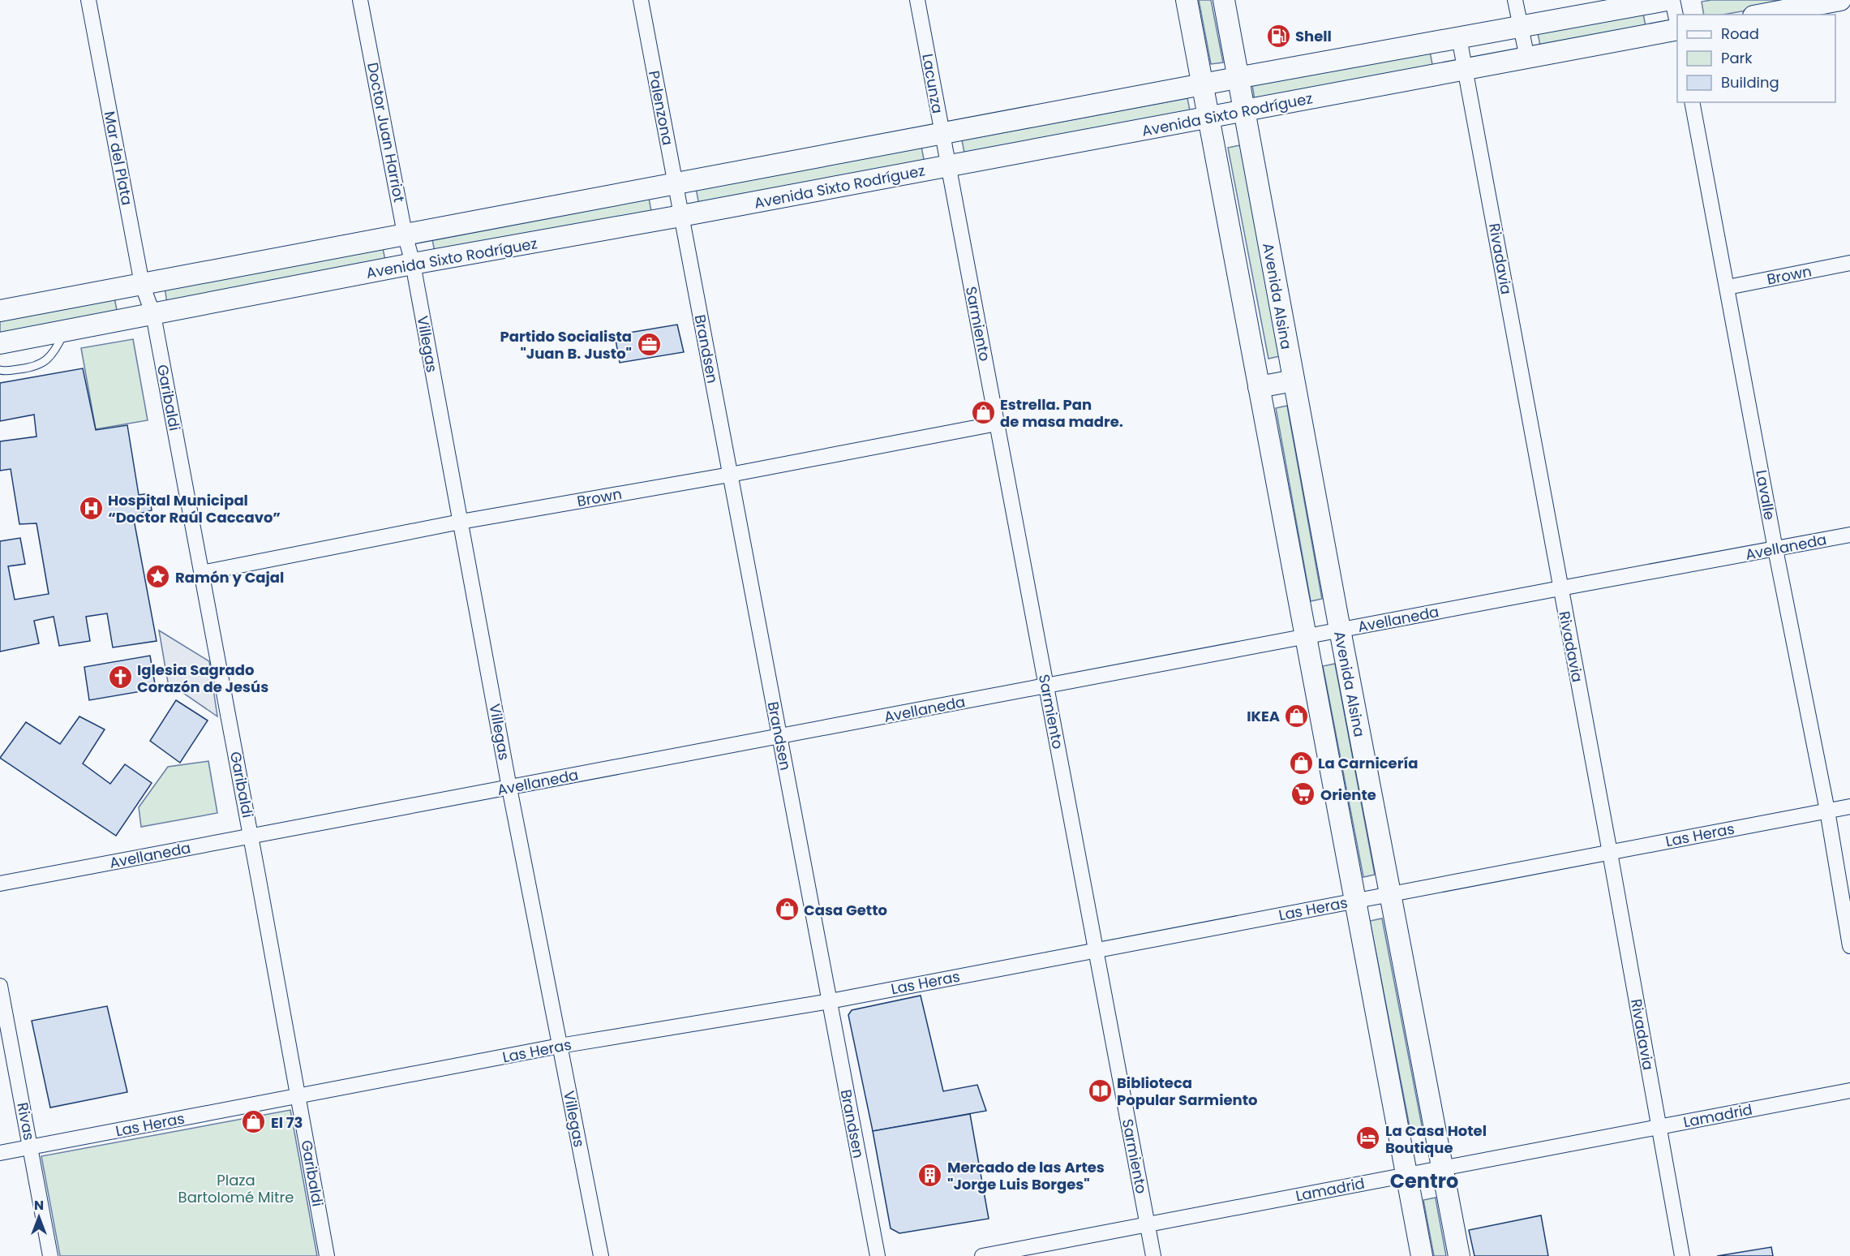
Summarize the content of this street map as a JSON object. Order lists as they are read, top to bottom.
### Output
{
  "streets": {
    "main road": ["Avenida Sixto Rodríguez", "Avenida Alsina"],
    "street": [
      "Lacunza",
      "Palenzona",
      "Doctor Juan Harriot",
      "Mar del Plata",
      "Rivadavia",
      "Brown",
      "Sarmiento",
      "Villegas",
      "Brandsen",
      "Garibaldi",
      "Lavalle",
      "Avellaneda",
      "Las Heras",
      "Lamadrid",
      "Rivas"
    ]
  },
  "crossings": [
    ["Lacunza", "Avenida Sixto Rodríguez"],
    ["Lacunza", "Sarmiento"],
    ["Palenzona", "Avenida Sixto Rodríguez"],
    ["Palenzona", "Brandsen"],
    ["Avenida Sixto Rodríguez", "Doctor Juan Harriot"],
    ["Avenida Sixto Rodríguez", "Mar del Plata"],
    ["Avenida Sixto Rodríguez", "Rivadavia"],
    ["Avenida Sixto Rodríguez", "Avenida Alsina"],
    ["Avenida Sixto Rodríguez", "Sarmiento"],
    ["Avenida Sixto Rodríguez", "Villegas"],
    ["Avenida Sixto Rodríguez", "Brandsen"],
    ["Avenida Sixto Rodríguez", "Garibaldi"],
    ["Doctor Juan Harriot", "Villegas"],
    ["Mar del Plata", "Garibaldi"],
    ["Rivadavia", "Avellaneda"],
    ["Rivadavia", "Las Heras"],
    ["Rivadavia", "Lamadrid"],
    ["Brown", "Sarmiento"],
    ["Brown", "Villegas"],
    ["Brown", "Brandsen"],
    ["Brown", "Garibaldi"],
    ["Brown", "Lavalle"],
    ["Avenida Alsina", "Avellaneda"],
    ["Avenida Alsina", "Las Heras"],
    ["Avenida Alsina", "Lamadrid"],
    ["Sarmiento", "Avellaneda"],
    ["Sarmiento", "Las Heras"],
    ["Sarmiento", "Lamadrid"],
    ["Villegas", "Avellaneda"],
    ["Villegas", "Las Heras"],
    ["Brandsen", "Avellaneda"],
    ["Brandsen", "Las Heras"],
    ["Garibaldi", "Avellaneda"],
    ["Garibaldi", "Las Heras"],
    ["Lavalle", "Avellaneda"],
    ["Lavalle", "Las Heras"],
    ["Las Heras", "Rivas"]
  ],
  "districts": ["Centro"],
  "parks": ["Plaza Bartolomé Mitre"],
  "places": {
    "fuel station": ["Shell"],
    "office": ["Partido Socialista \"Juan B. Justo\""],
    "shop": [
      "Estrella. Pan de masa madre.",
      "IKEA",
      "La Carnicería",
      "Casa Getto",
      "El 73"
    ],
    "hospital": ["Hospital Municipal “Doctor Raúl Caccavo”"],
    "place": ["Ramón y Cajal"],
    "church": ["Iglesia Sagrado Corazón de Jesús"],
    "supermarket": ["Oriente"],
    "library": ["Biblioteca Popular Sarmiento"],
    "hotel": ["La Casa Hotel Boutique"],
    "building": ["Mercado de las Artes \"Jorge Luis Borges\""]
  },
  "legend": ["Road", "Park", "Building"],
  "north": "top"
}
